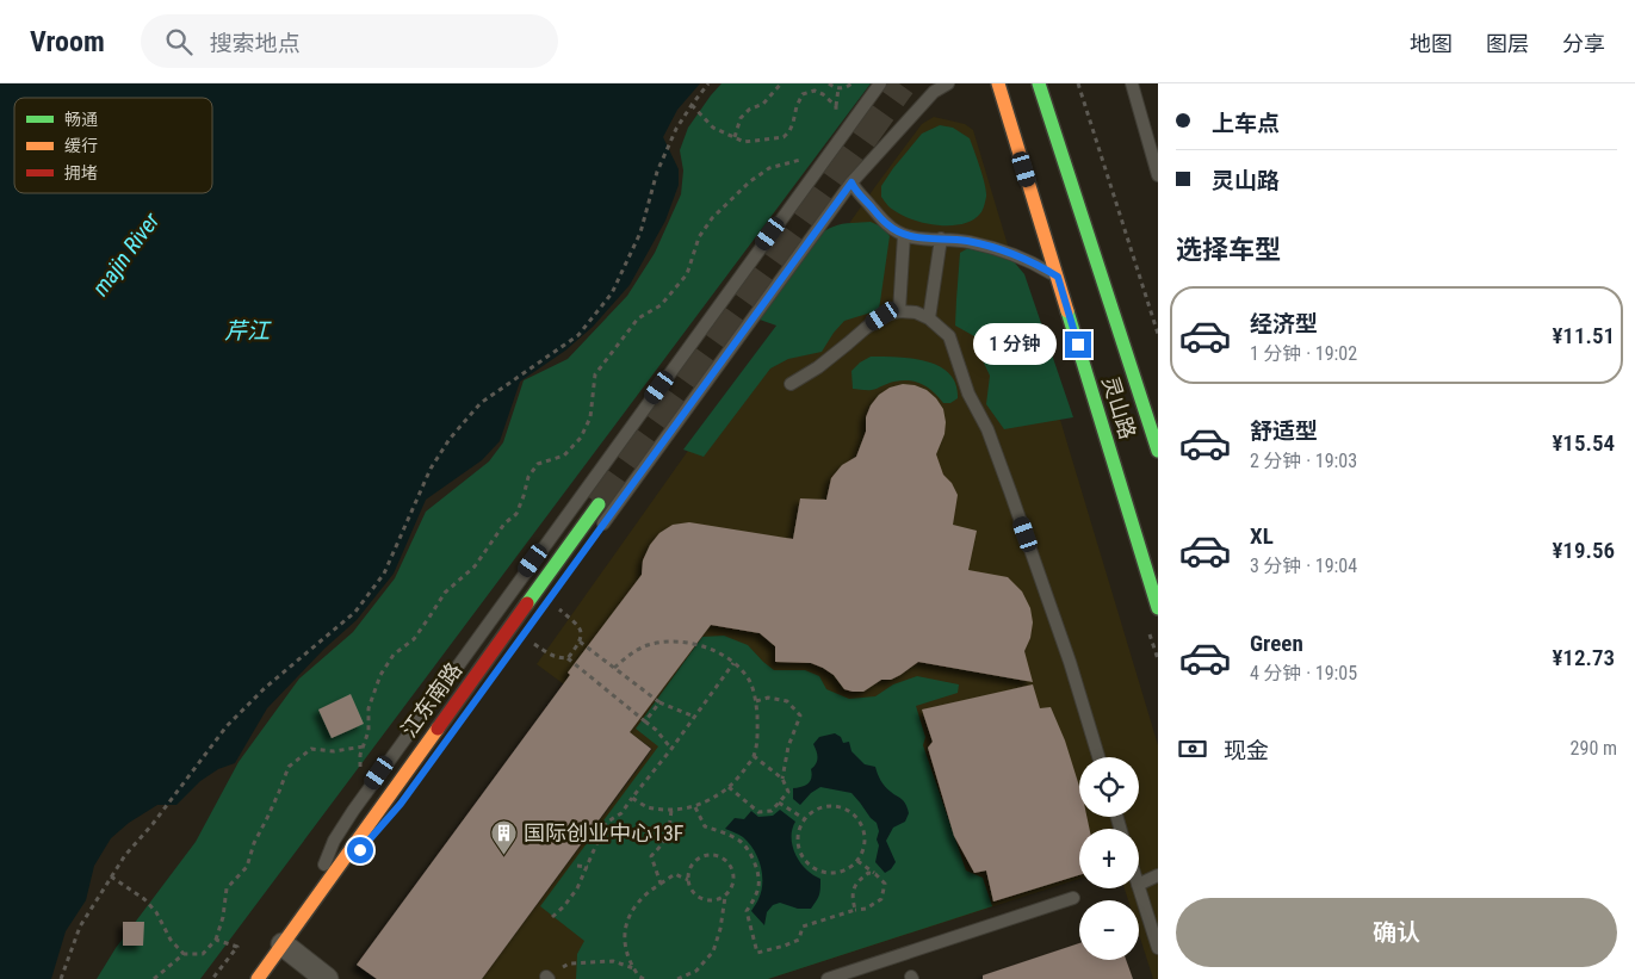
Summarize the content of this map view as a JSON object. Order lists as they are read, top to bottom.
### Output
{
  "streets": {
    "main road": ["灵山路", "江东南路"]
  },
  "water": ["majin River", "芹江"],
  "places": {
    "building": ["国际创业中心13F"]
  },
  "legend": ["畅通", "缓行", "拥堵"],
  "page": {
    "header": "Vroom",
    "search": "搜索地点",
    "nav": ["地图", "图层", "分享"],
    "banner": ["上车点", "灵山路"],
    "heading": "选择车型",
    "list": [
      {
        "name": "经济型",
        "note": "1 分钟 · 19:02",
        "value": "¥11.51"
      },
      {
        "name": "舒适型",
        "note": "2 分钟 · 19:03",
        "value": "¥15.54"
      },
      {
        "name": "XL",
        "note": "3 分钟 · 19:04",
        "value": "¥19.56"
      },
      {
        "name": "Green",
        "note": "4 分钟 · 19:05",
        "value": "¥12.73"
      }
    ],
    "bubble": "1 分钟",
    "pay": ["现金", "290 m"],
    "map_buttons": ["+", "−"],
    "buttons": "确认"
  }
}
